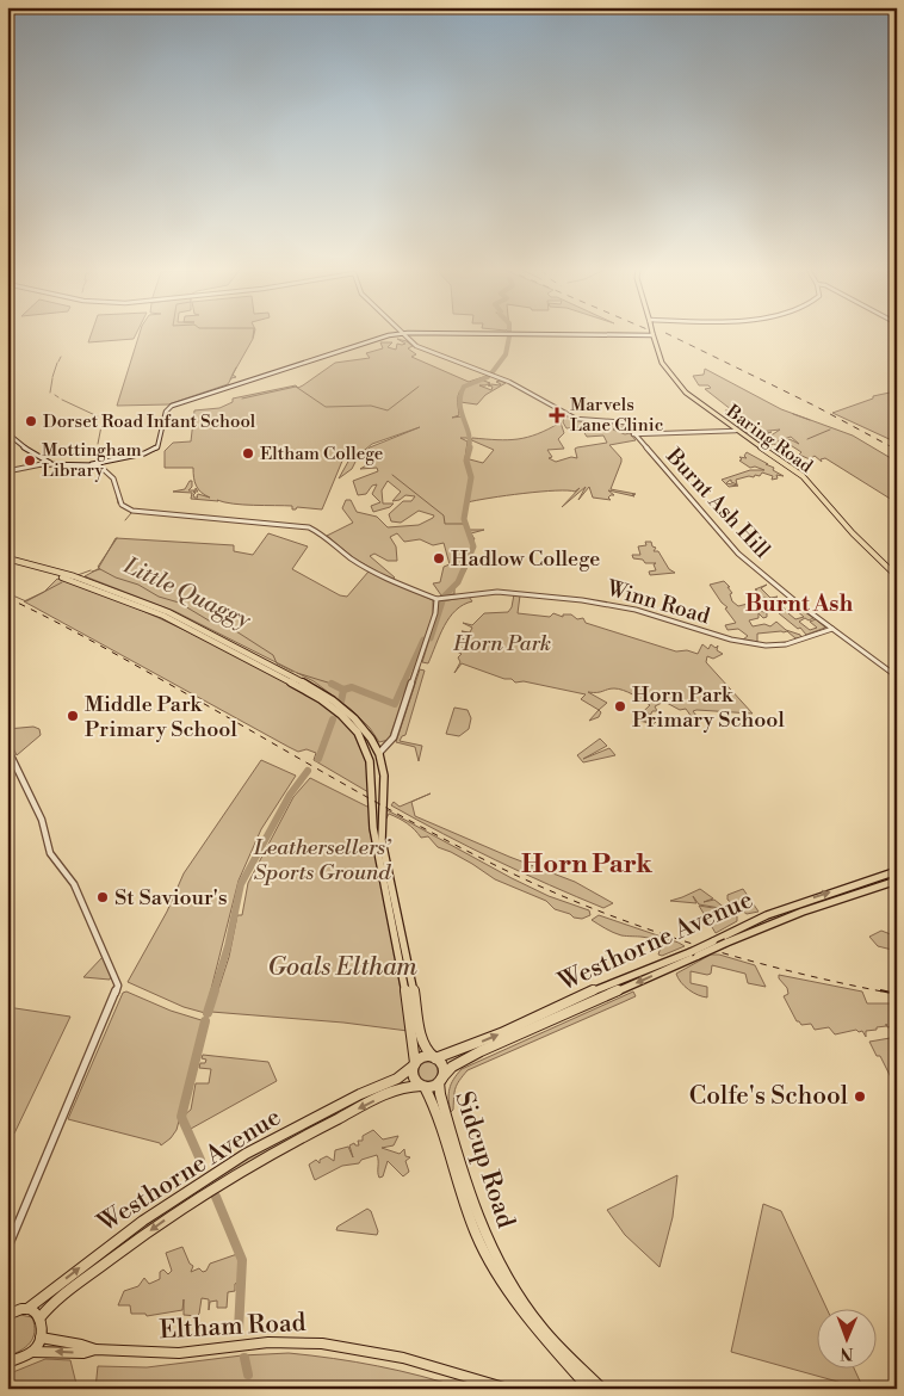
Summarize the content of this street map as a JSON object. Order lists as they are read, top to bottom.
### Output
{
  "streets": {
    "highway": ["Westhorne Avenue", "Sidcup Road", "Eltham Road"],
    "main road": ["Baring Road"],
    "street": ["Burnt Ash Hill", "Winn Road"]
  },
  "crossings": [
    ["Burnt Ash Hill", "Winn Road"],
    ["Westhorne Avenue", "Sidcup Road"]
  ],
  "districts": ["Burnt Ash", "Horn Park"],
  "water": ["Little Quaggy"],
  "parks": ["Horn Park", "Leathersellers’ Sports Ground", "Goals Eltham"],
  "places": {
    "health": ["Marvels Lane Clinic"],
    "other": [
      "Dorset Road Infant School",
      "Eltham College",
      "Mottingham Library",
      "Hadlow College",
      "Horn Park Primary School",
      "Middle Park Primary School",
      "St Saviour's",
      "Colfe's School"
    ]
  },
  "north": "bottom"
}
